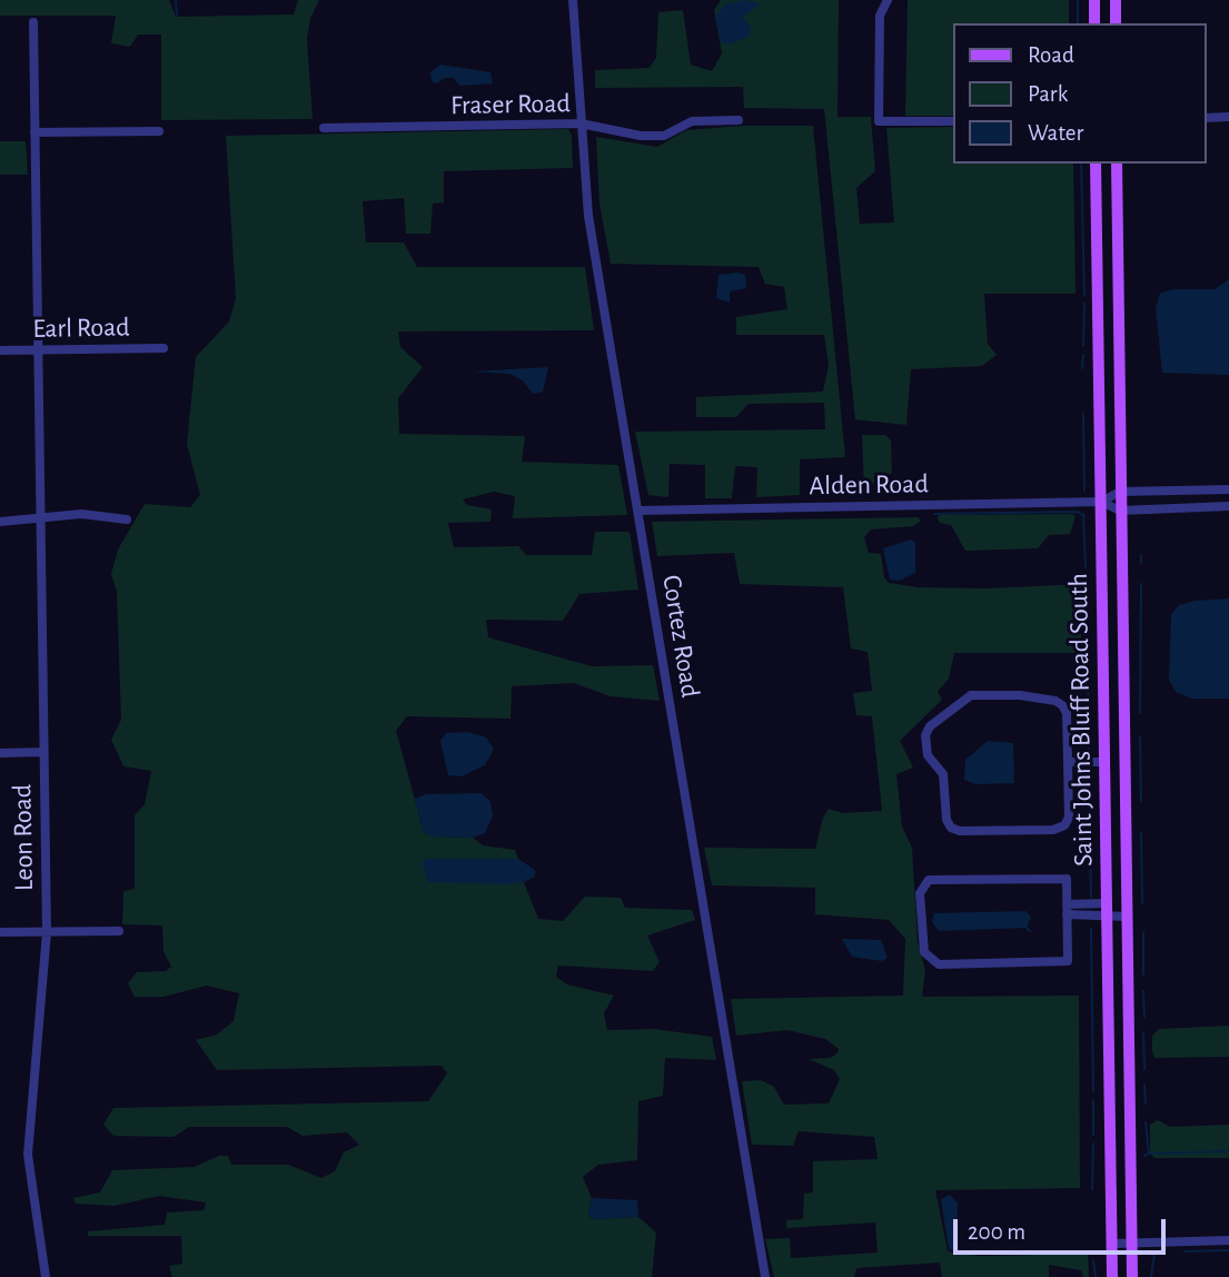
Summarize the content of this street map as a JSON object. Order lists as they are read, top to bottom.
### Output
{
  "streets": {
    "main road": ["Saint Johns Bluff Road South"],
    "street": [
      "Fraser Road",
      "Earl Road",
      "Alden Road",
      "Cortez Road",
      "Leon Road"
    ]
  },
  "crossings": [
    ["Fraser Road", "Cortez Road"],
    ["Earl Road", "Leon Road"],
    ["Alden Road", "Cortez Road"],
    ["Alden Road", "Saint Johns Bluff Road South"]
  ],
  "legend": ["Road", "Park", "Water"],
  "scale_bar": "200 m"
}
